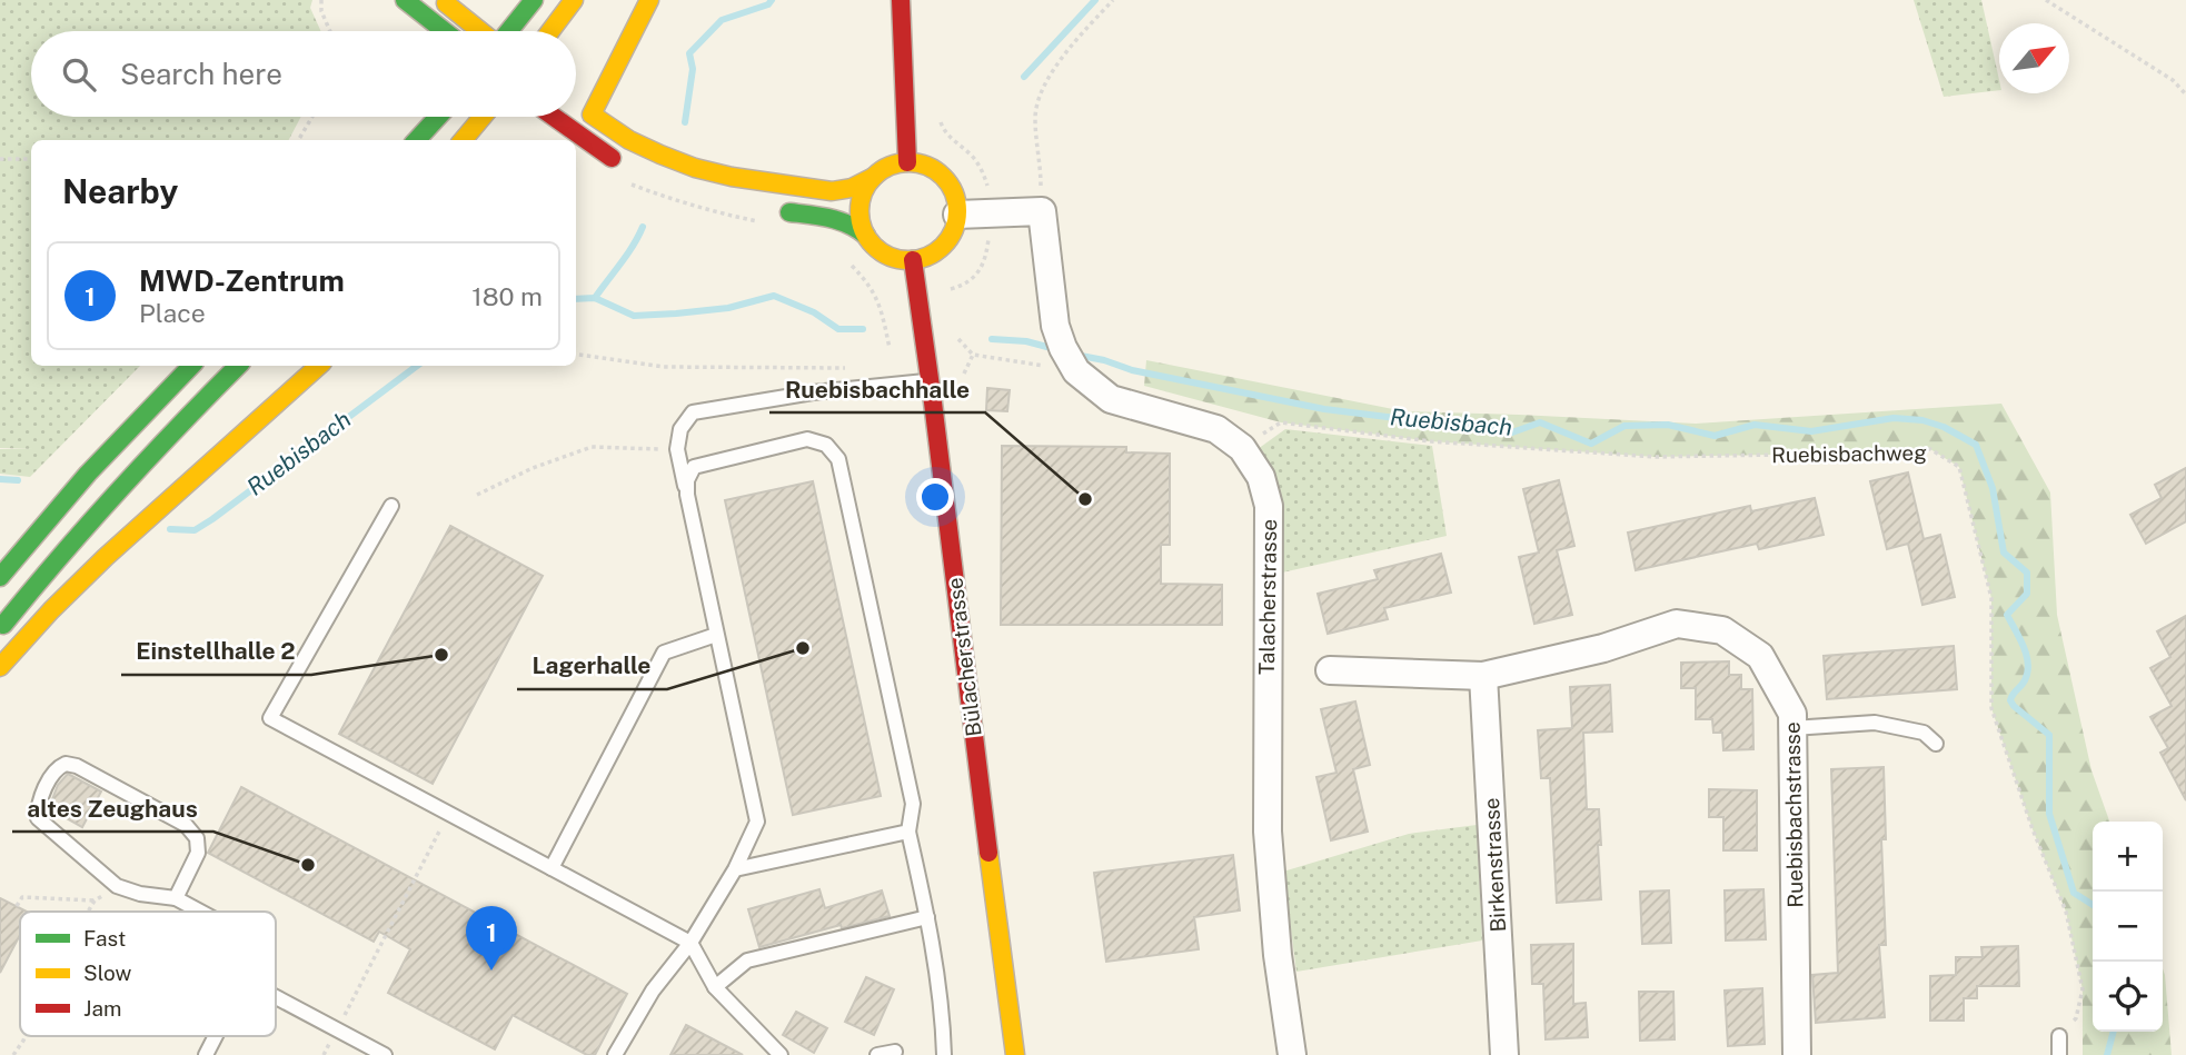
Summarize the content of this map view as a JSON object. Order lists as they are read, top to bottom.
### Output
{
  "streets": {
    "main road": ["Bülacherstrasse"],
    "street": ["Talacherstrasse", "Ruebisbachstrasse", "Birkenstrasse"],
    "path": ["Ruebisbachweg"]
  },
  "crossings": [
    ["Ruebisbachweg", "Talacherstrasse"],
    ["Ruebisbachstrasse", "Birkenstrasse"]
  ],
  "water": ["Ruebisbach"],
  "places": [
    "Ruebisbachhalle",
    "Lagerhalle",
    "Einstellhalle 2",
    "altes Zeughaus"
  ],
  "legend": ["Fast", "Slow", "Jam"],
  "north": "top right",
  "page": {
    "search": "Search here",
    "heading": "Nearby",
    "list": [
      {
        "mark": "1",
        "name": "MWD-Zentrum",
        "note": "Place",
        "value": "180 m"
      }
    ],
    "map_buttons": ["+", "−"],
    "pins": "1"
  }
}
